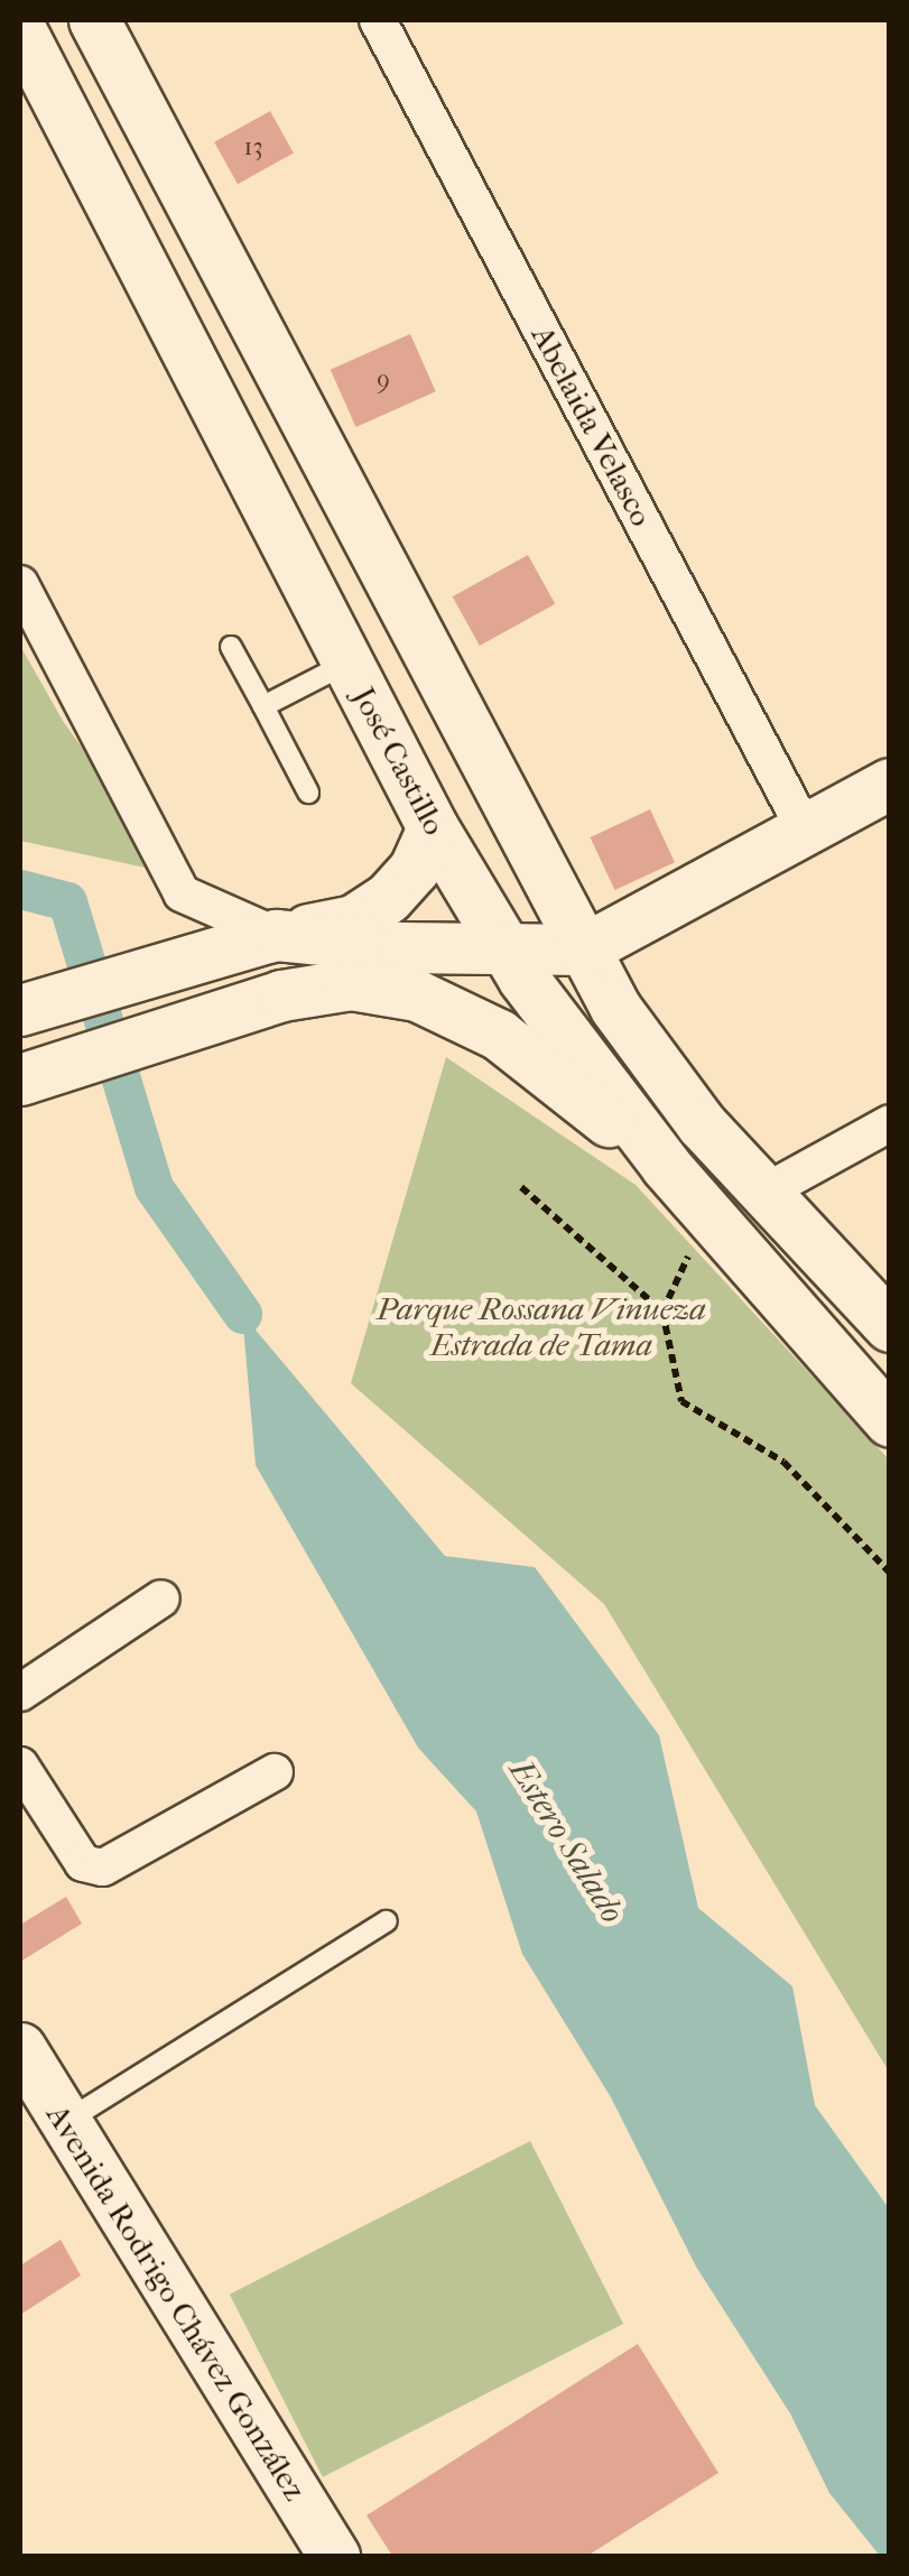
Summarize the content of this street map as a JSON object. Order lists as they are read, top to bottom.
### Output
{
  "streets": {
    "street": ["Abelaida Velasco", "José Castillo", "Avenida Rodrigo Chávez González"]
  },
  "water": ["Estero Salado"],
  "parks": ["Parque Rossana Vinueza Estrada de Tama"],
  "house_numbers": ["13", "9"]
}
